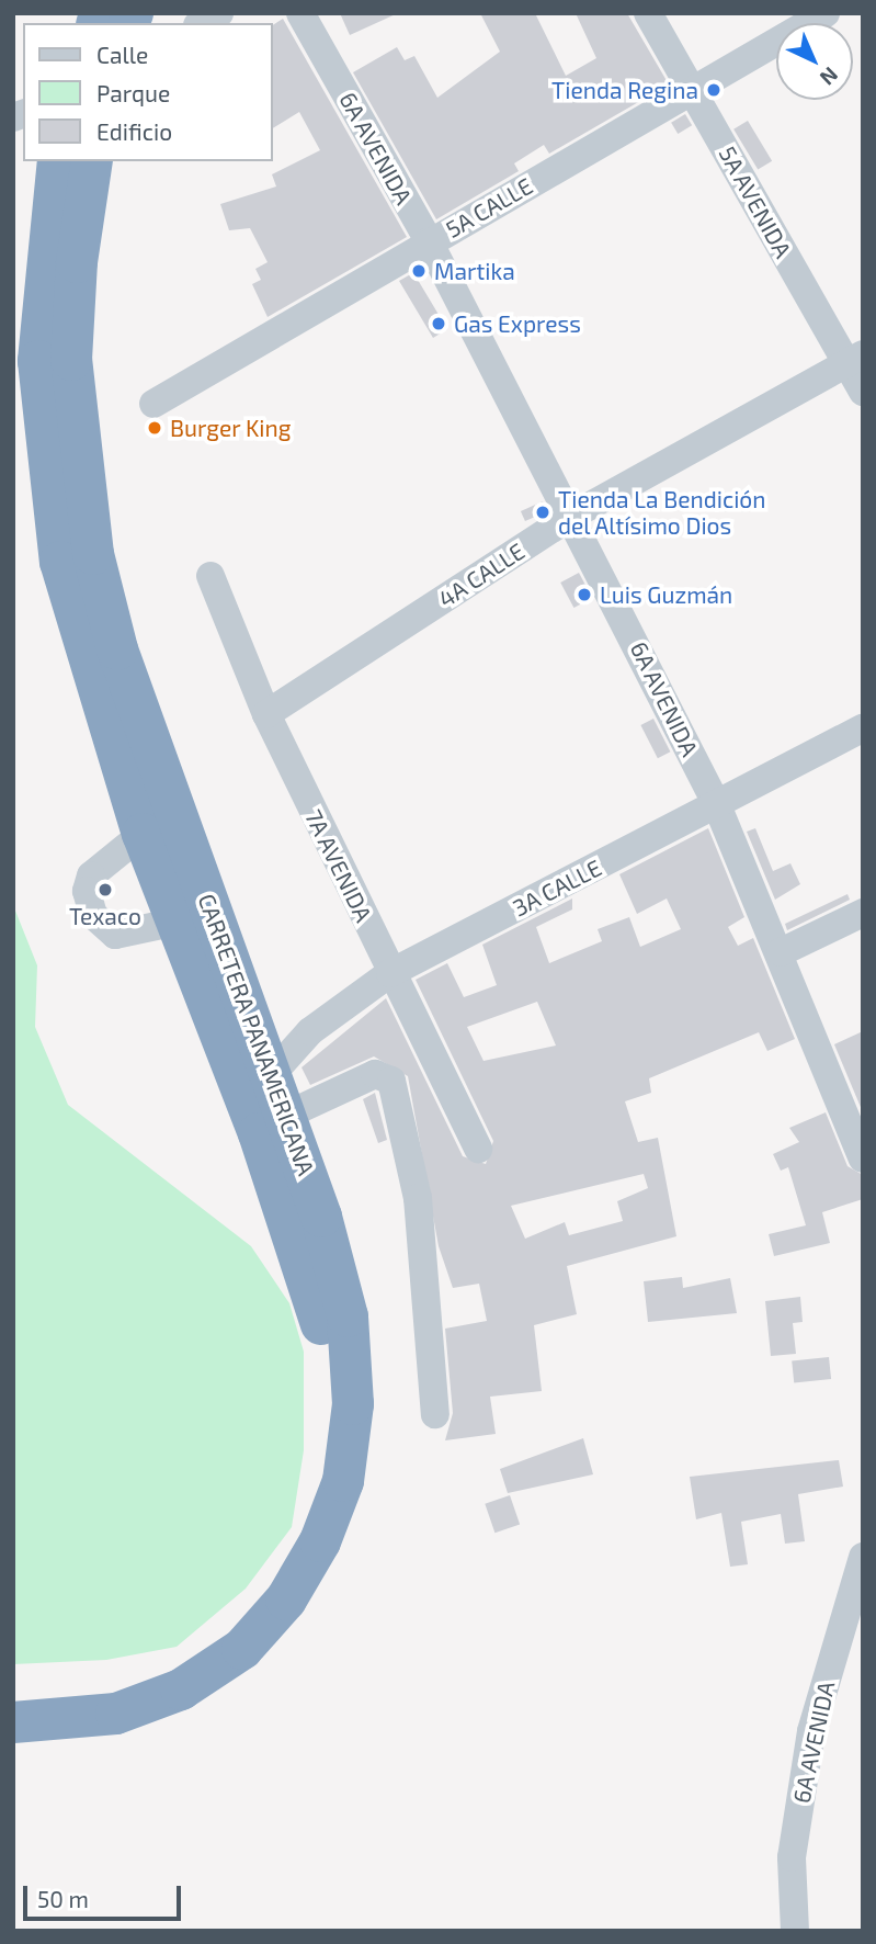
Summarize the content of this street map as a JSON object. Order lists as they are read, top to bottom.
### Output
{
  "streets": {
    "highway": ["CARRETERA PANAMERICANA"],
    "street": [
      "6A AVENIDA",
      "5A AVENIDA",
      "5A CALLE",
      "4A CALLE",
      "7A AVENIDA",
      "3A CALLE"
    ]
  },
  "crossings": [
    ["6A AVENIDA", "5A CALLE"],
    ["6A AVENIDA", "4A CALLE"],
    ["6A AVENIDA", "3A CALLE"],
    ["5A AVENIDA", "5A CALLE"],
    ["5A AVENIDA", "4A CALLE"],
    ["4A CALLE", "7A AVENIDA"],
    ["7A AVENIDA", "3A CALLE"],
    ["3A CALLE", "CARRETERA PANAMERICANA"]
  ],
  "places": [
    "Tienda Regina",
    "Martika",
    "Gas Express",
    "Burger King",
    "Tienda La Bendición del Altísimo Dios",
    "Luis Guzmán",
    "Texaco"
  ],
  "legend": ["Calle", "Parque", "Edificio"],
  "scale_bar": "50 m",
  "north": "bottom right"
}
